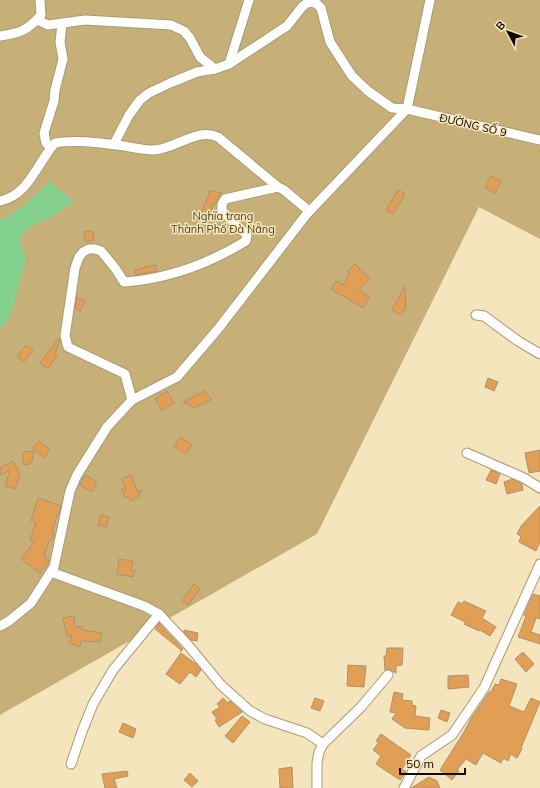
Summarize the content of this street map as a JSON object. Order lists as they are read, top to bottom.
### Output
{
  "streets": {
    "street": ["ĐƯỜNG SỐ 9"]
  },
  "parks": ["Nghĩa trang Thành Phố Đà Nẵng"],
  "scale_bar": "50 m",
  "north": "top left"
}
